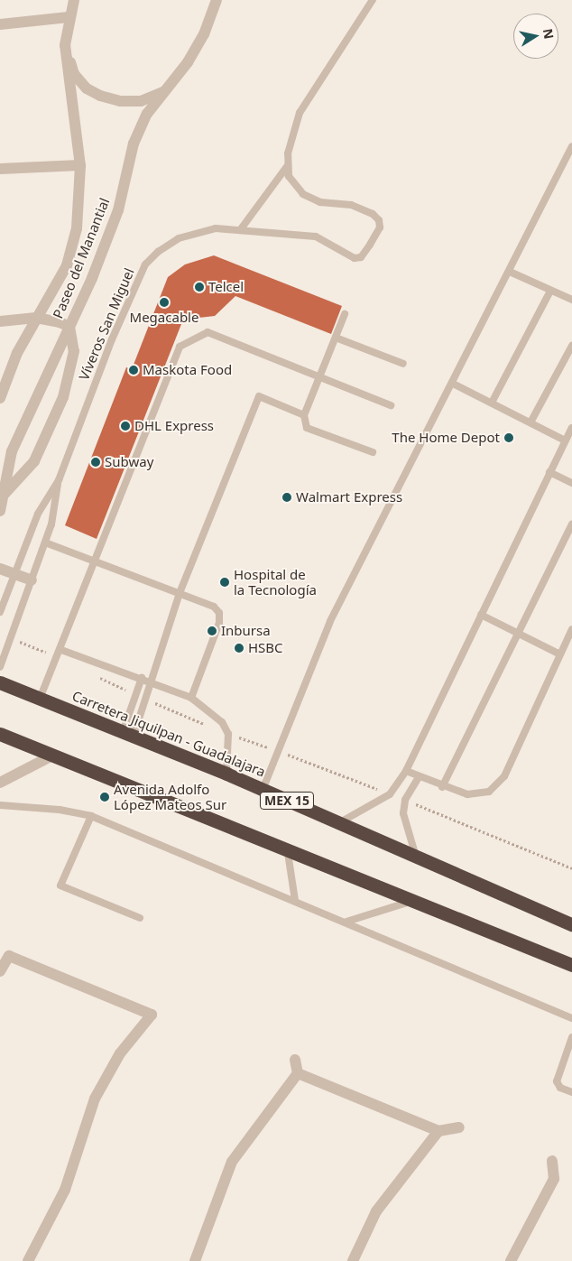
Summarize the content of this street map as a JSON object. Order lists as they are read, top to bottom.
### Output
{
  "streets": {
    "highway": ["Carretera Jiquilpan - Guadalajara", "MEX 15"],
    "street": ["Paseo del Manantial"],
    "lane": ["Víveros San Miguel"]
  },
  "places": [
    "Telcel",
    "Megacable",
    "Maskota Food",
    "DHL Express",
    "The Home Depot",
    "Subway",
    "Walmart Express",
    "Hospital de la Tecnología",
    "Inbursa",
    "HSBC",
    "Avenida Adolfo López Mateos Sur"
  ],
  "north": "right"
}
